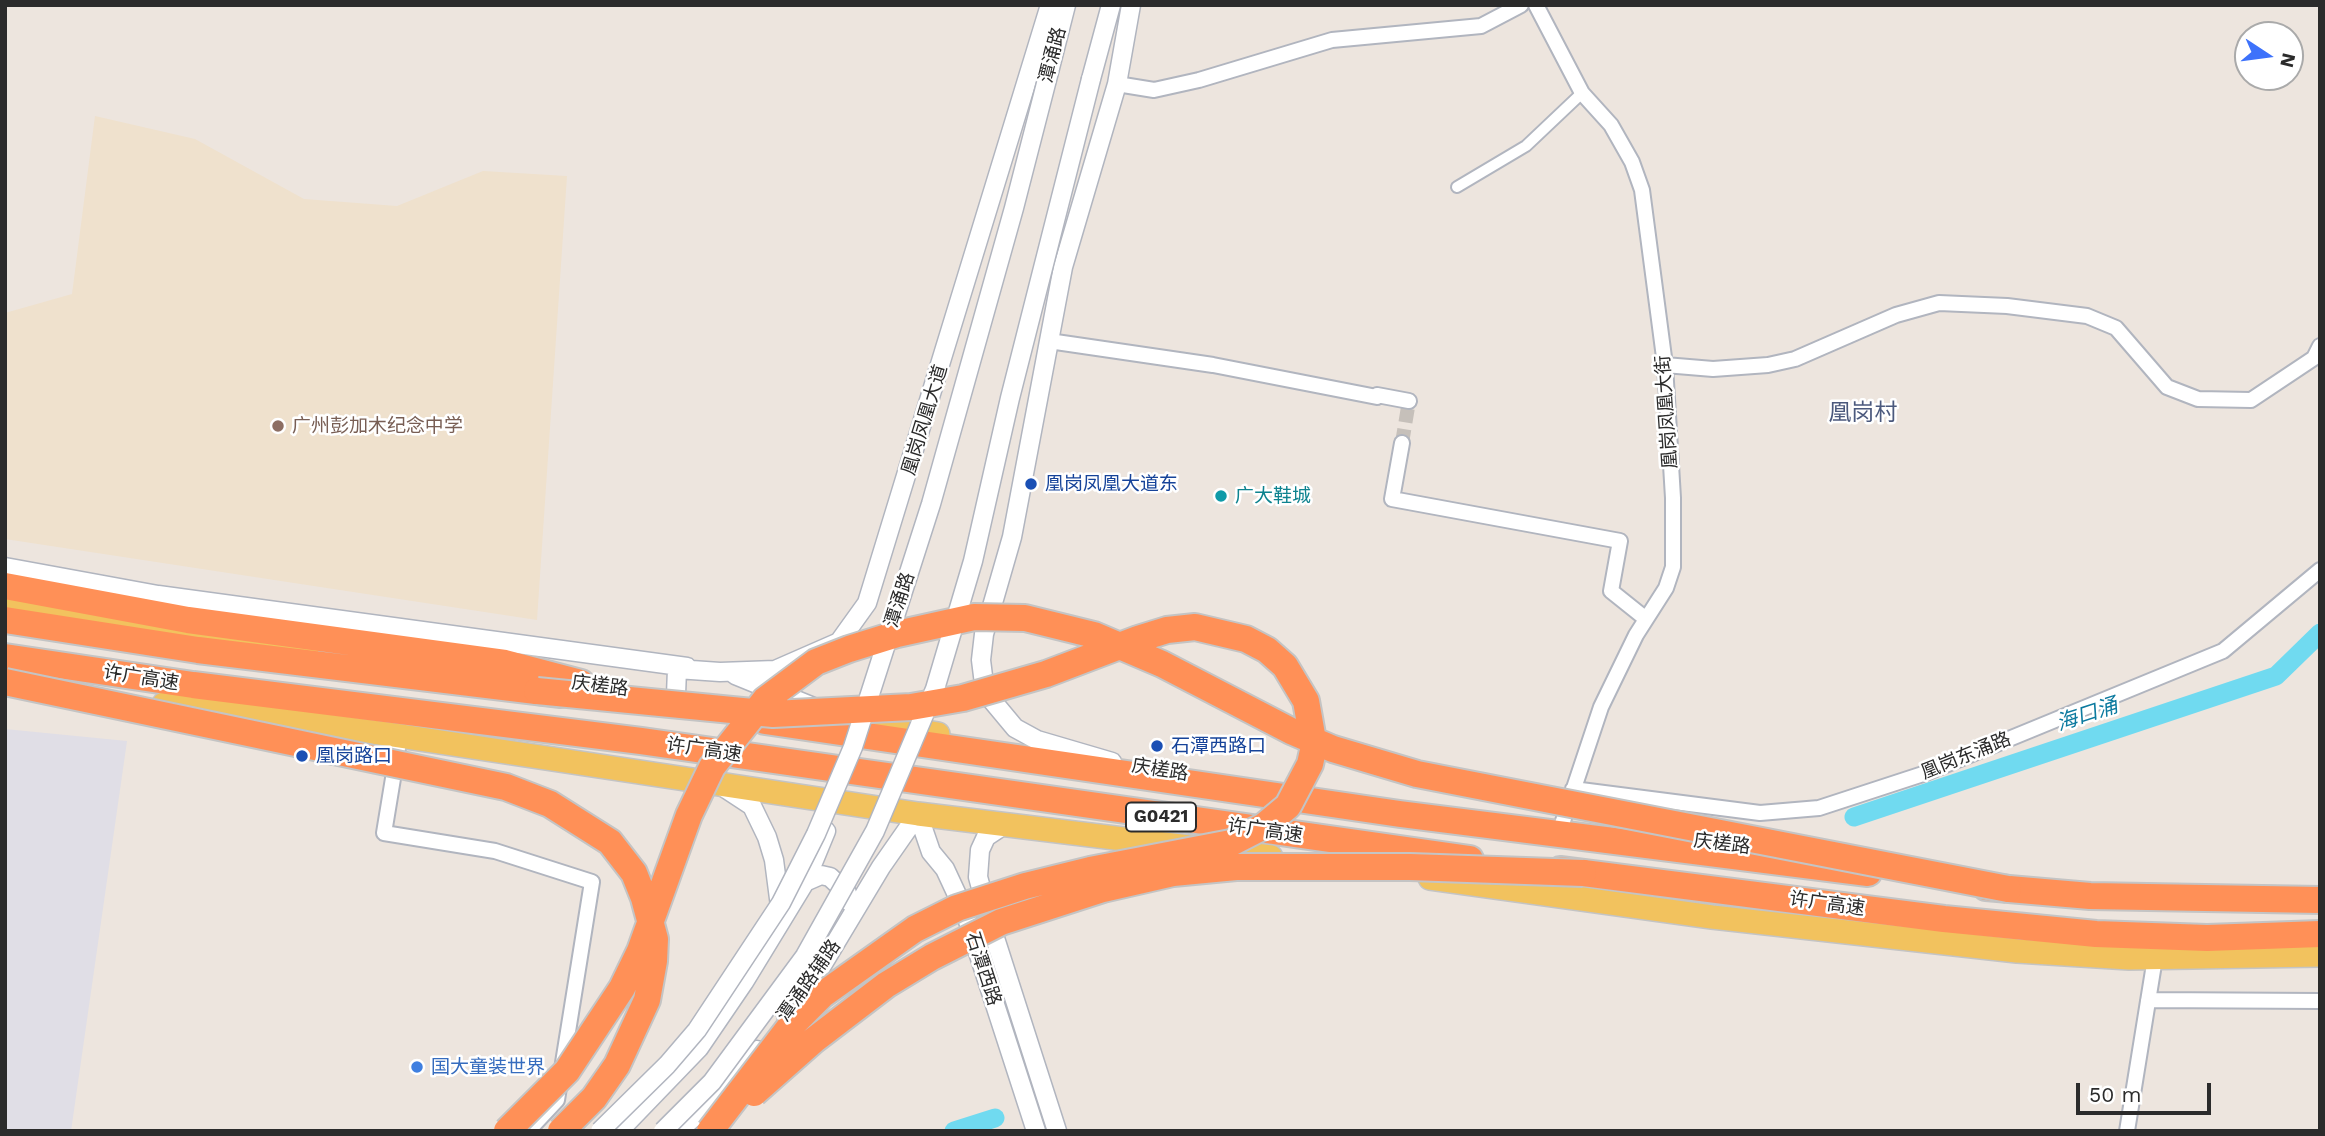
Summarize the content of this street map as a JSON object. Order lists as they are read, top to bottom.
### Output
{
  "streets": {
    "highway": ["许广高速", "G0421"],
    "main road": ["庆槎路"],
    "street": [
      "潭涌路",
      "凰岗凤凰大街",
      "凰岗凤凰大道",
      "凰岗东涌路",
      "石潭西路",
      "潭涌路辅路"
    ]
  },
  "crossings": [
    ["凰岗凤凰大街", "庆槎路"],
    ["凰岗凤凰大街", "凰岗东涌路"],
    ["凰岗凤凰大道", "庆槎路"],
    ["石潭西路", "潭涌路辅路"]
  ],
  "districts": ["凰岗村"],
  "water": ["海口涌"],
  "places": [
    "广州彭加木纪念中学",
    "凰岗凤凰大道东",
    "广大鞋城",
    "石潭西路口",
    "凰岗路口",
    "国大童装世界"
  ],
  "scale_bar": "50 m",
  "north": "right"
}
